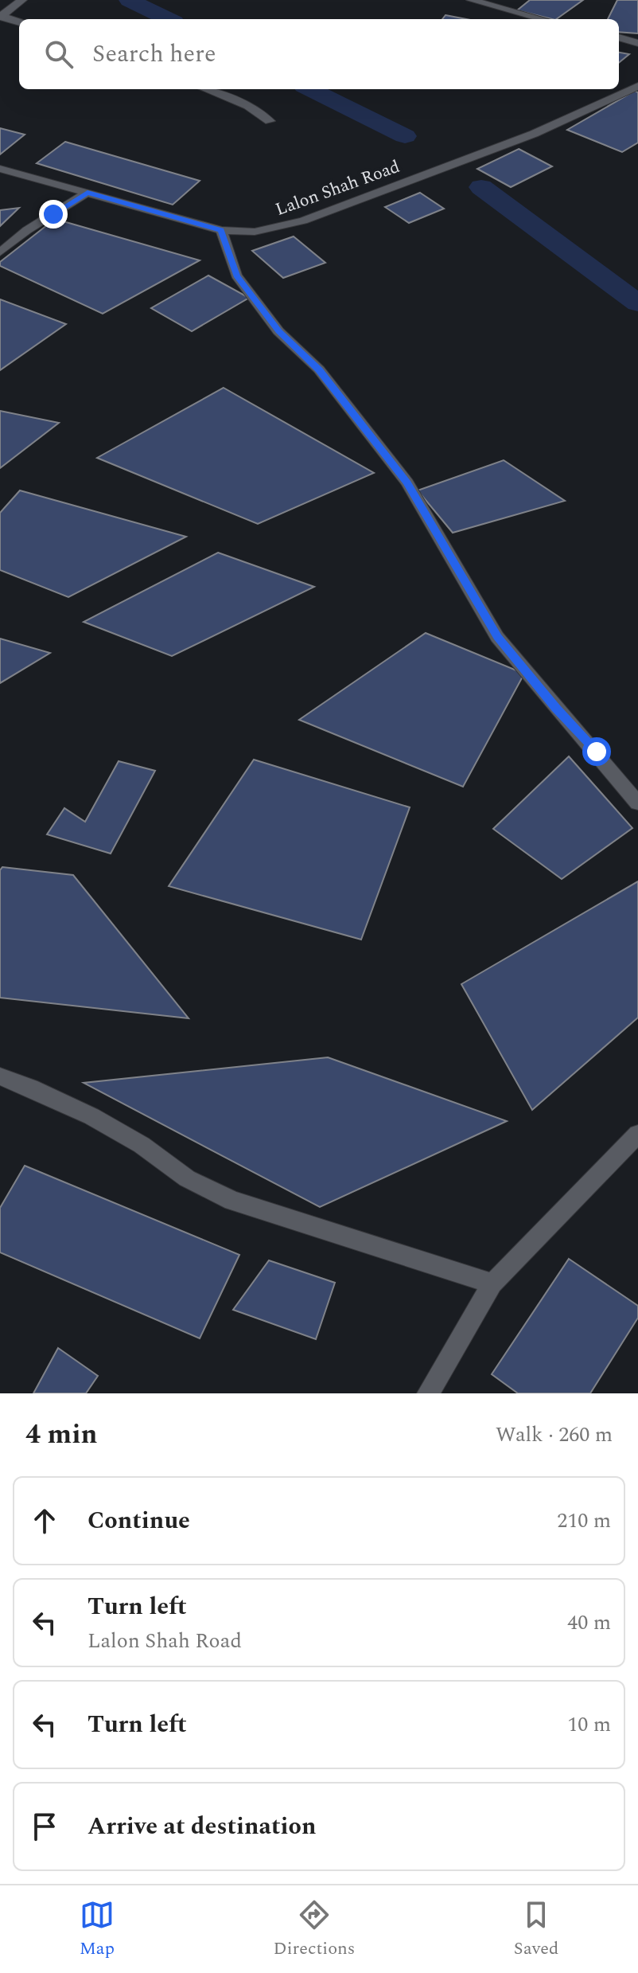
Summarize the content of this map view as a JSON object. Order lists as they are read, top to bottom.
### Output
{
  "streets": {
    "street": ["Lalon Shah Road"]
  },
  "page": {
    "search": "Search here",
    "heading": ["4 min", "Walk · 260 m"],
    "list": [
      ["Continue", "210 m"],
      ["Turn left", "Lalon Shah Road", "40 m"],
      ["Turn left", "10 m"],
      "Arrive at destination"
    ],
    "nav": ["Map", "Directions", "Saved"]
  }
}
